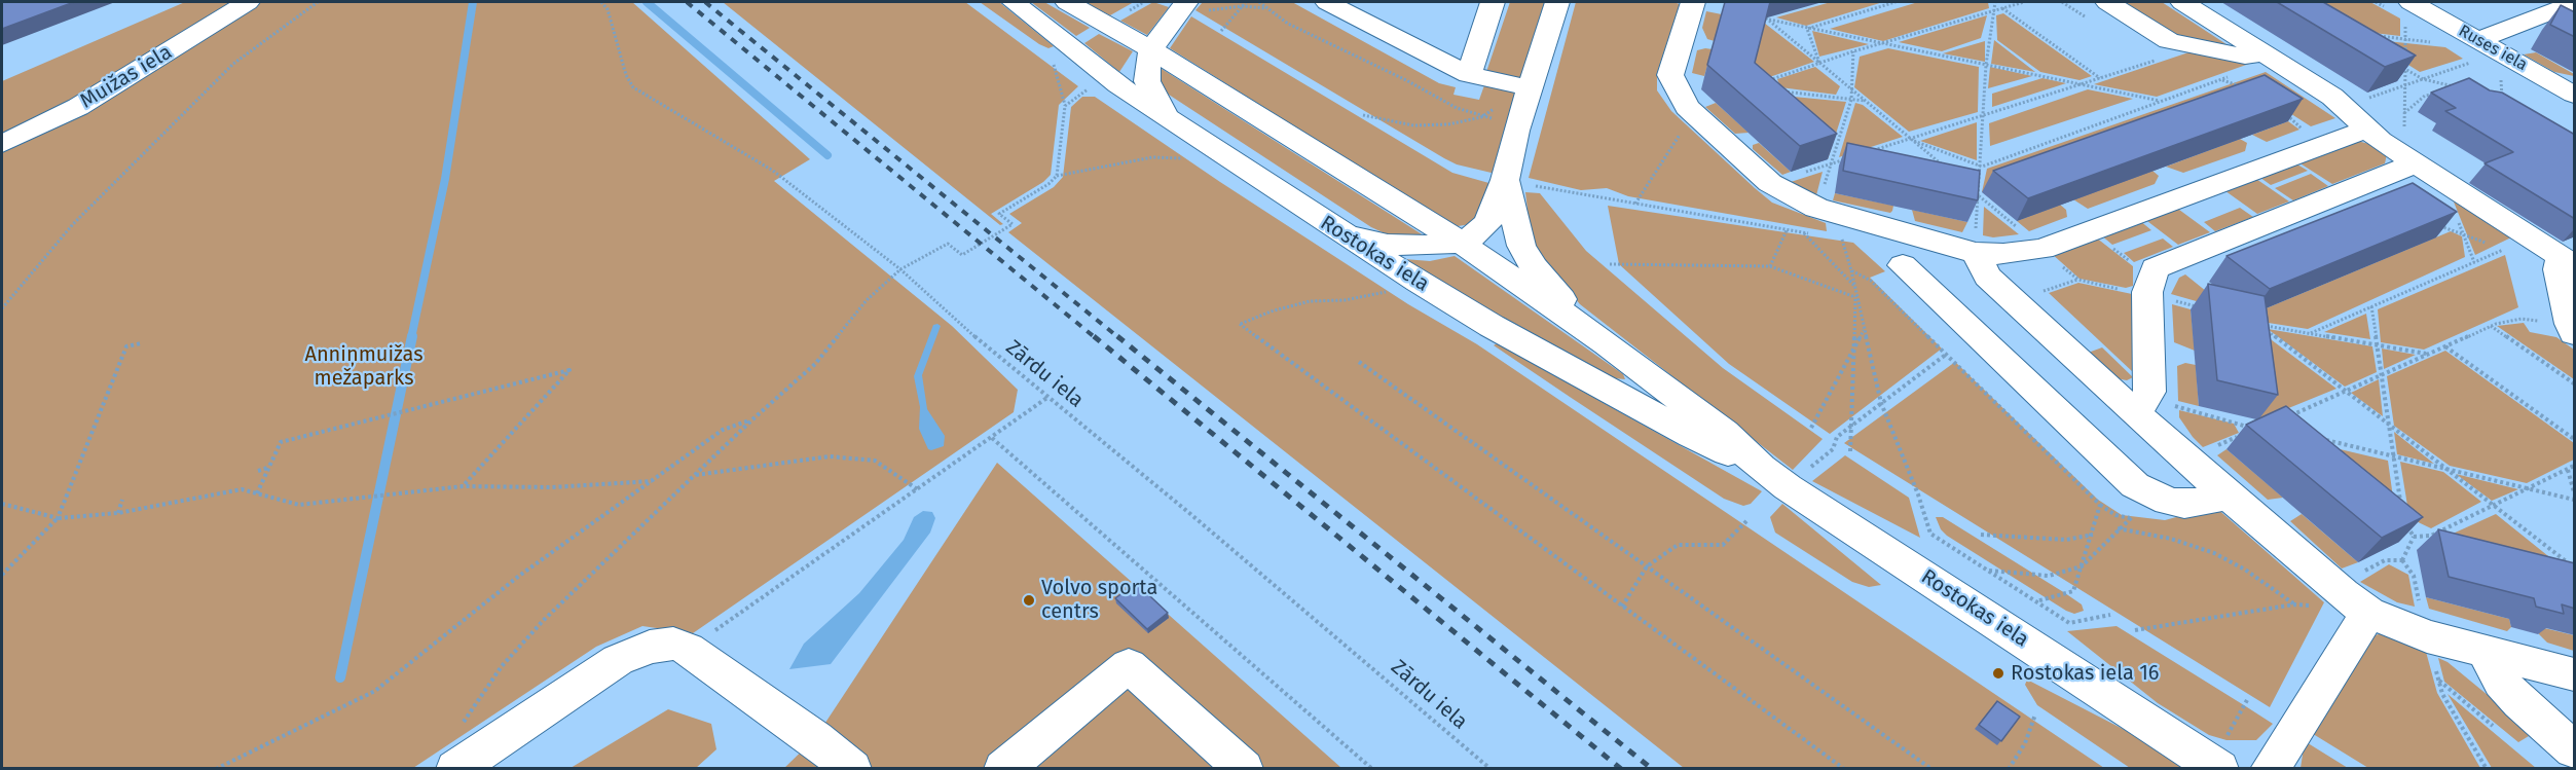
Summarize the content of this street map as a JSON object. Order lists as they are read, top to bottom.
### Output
{
  "streets": {
    "street": ["Ruses iela", "Muižas iela", "Rostokas iela"],
    "path": ["Zārdu iela"]
  },
  "parks": ["Anniņmuižas mežaparks"],
  "places": ["Volvo sporta centrs", "Rostokas iela 16"]
}
